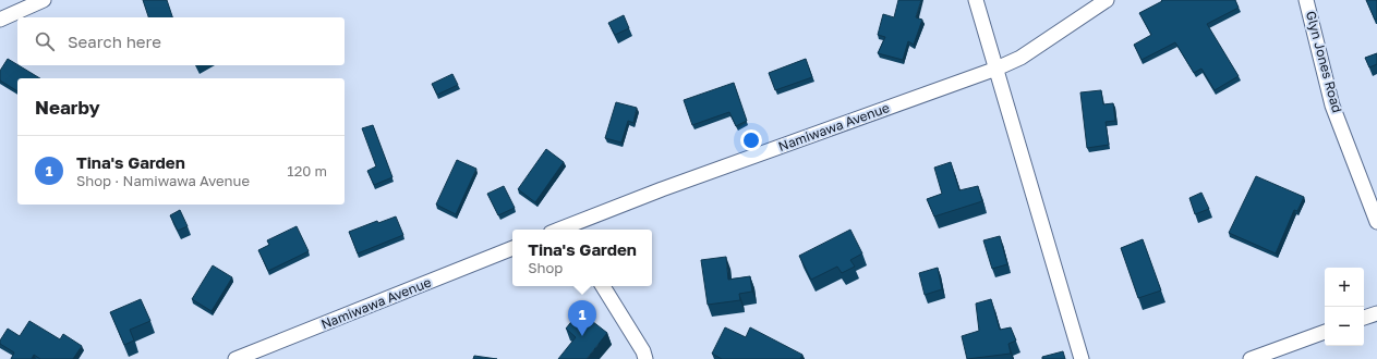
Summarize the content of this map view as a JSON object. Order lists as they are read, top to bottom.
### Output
{
  "streets": {
    "street": ["Glyn Jones Road", "Namiwawa Avenue"]
  },
  "page": {
    "search": "Search here",
    "heading": "Nearby",
    "list": [
      {
        "mark": "1",
        "name": "Tina's Garden",
        "note": "Shop · Namiwawa Avenue",
        "value": "120 m"
      }
    ],
    "popup": ["Tina's Garden", "Shop"],
    "map_buttons": ["+", "−"],
    "pins": "1"
  }
}
